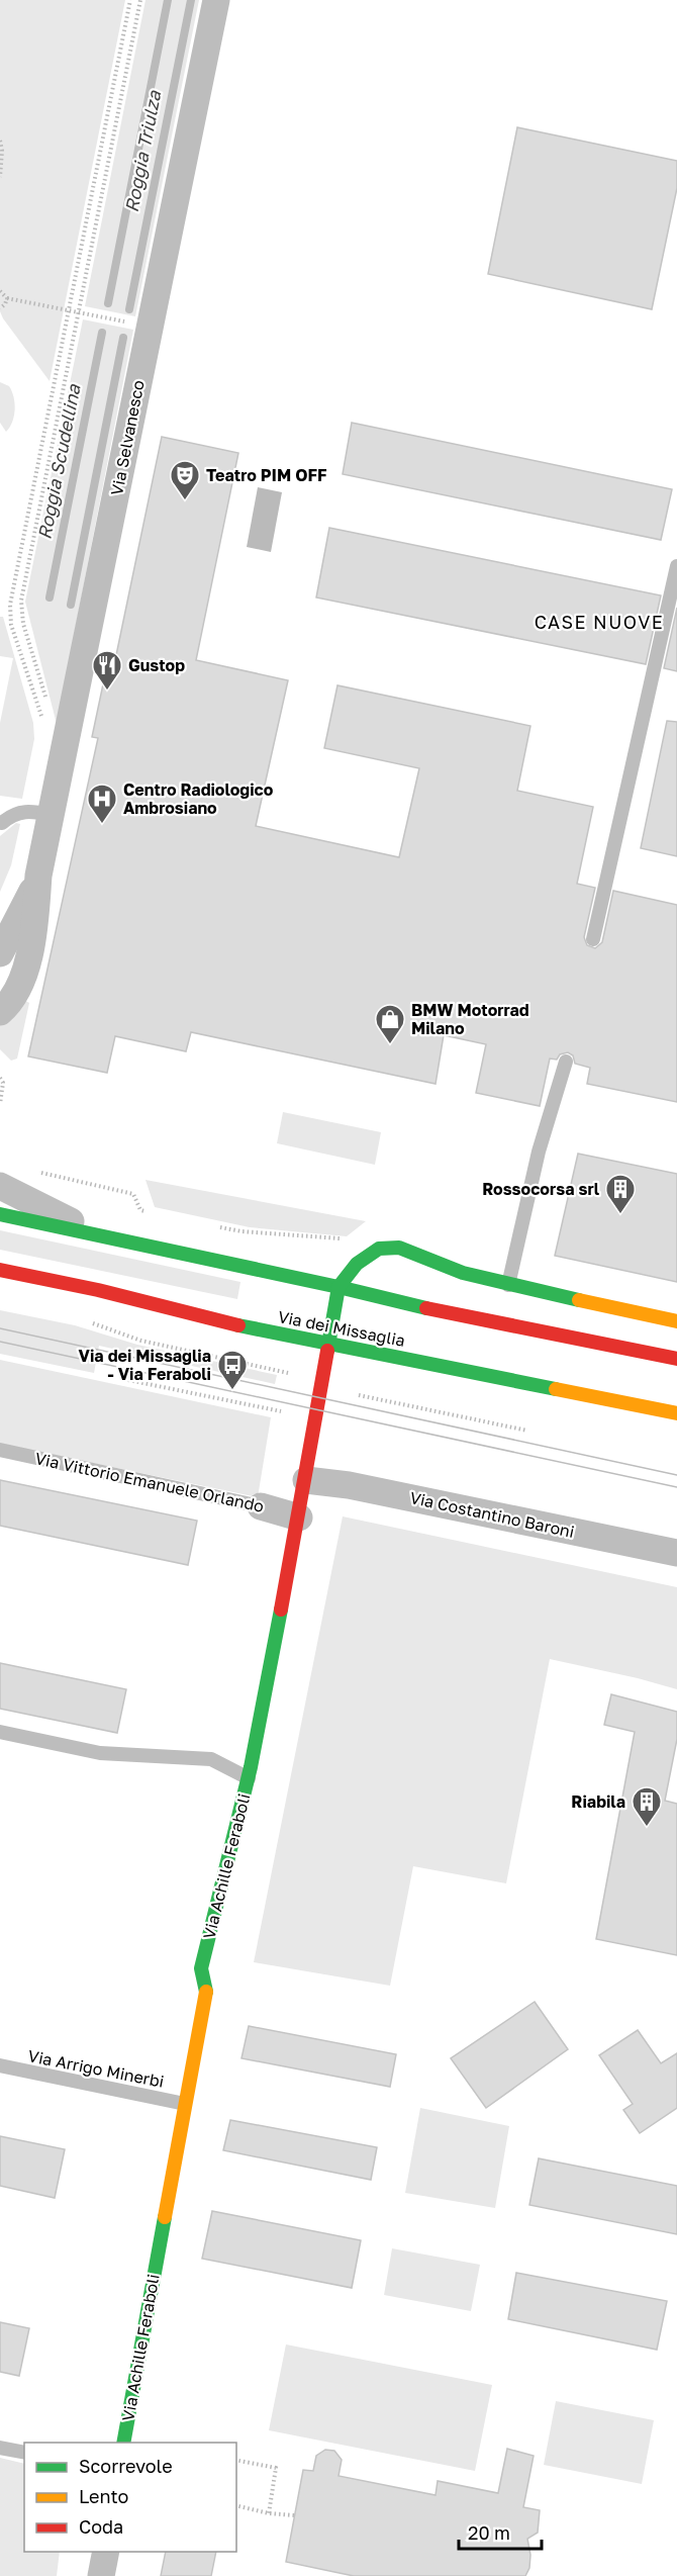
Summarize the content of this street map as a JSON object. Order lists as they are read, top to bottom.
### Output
{
  "streets": {
    "street": [
      "Via Selvanesco",
      "Via dei Missaglia",
      "Via Vittorio Emanuele Orlando",
      "Via Costantino Baroni",
      "Via Achille Feraboli"
    ],
    "lane": ["Via Arrigo Minerbi"]
  },
  "crossings": [
    ["Via dei Missaglia", "Via Achille Feraboli"],
    ["Via Vittorio Emanuele Orlando", "Via Achille Feraboli"],
    ["Via Costantino Baroni", "Via Achille Feraboli"],
    ["Via Achille Feraboli", "Via Arrigo Minerbi"]
  ],
  "districts": ["CASE NUOVE"],
  "water": ["Roggia Triulza", "Roggia Scudellina"],
  "places": {
    "theatre": ["Teatro PIM OFF"],
    "restaurant": ["Gustop"],
    "hospital": ["Centro Radiologico Ambrosiano"],
    "shop": ["BMW Motorrad Milano"],
    "building": ["Rossocorsa srl", "Riabila"],
    "bus stop": ["Via dei Missaglia - Via Feraboli"]
  },
  "legend": ["Scorrevole", "Lento", "Coda"],
  "scale_bar": "20 m"
}
